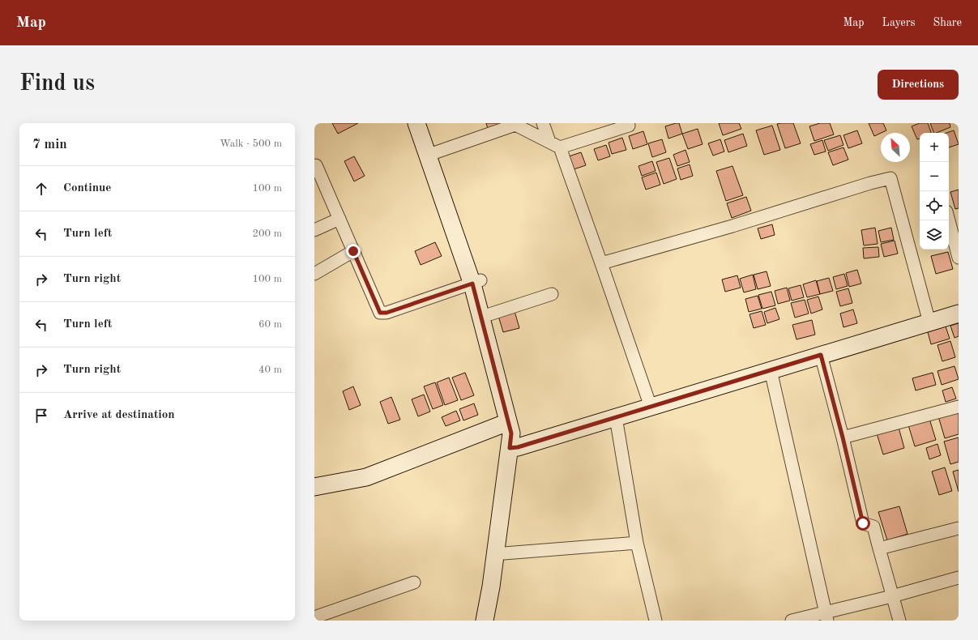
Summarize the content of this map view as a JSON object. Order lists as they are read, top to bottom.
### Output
{
  "north": "top left",
  "page": {
    "header": "Map",
    "nav": ["Map", "Layers", "Share"],
    "buttons": "Directions",
    "title": "Find us",
    "heading": ["7 min", "Walk · 500 m"],
    "map_buttons": ["+", "−"],
    "list": [
      ["Continue", "100 m"],
      ["Turn left", "200 m"],
      ["Turn right", "100 m"],
      ["Turn left", "60 m"],
      ["Turn right", "40 m"],
      "Arrive at destination"
    ]
  }
}
